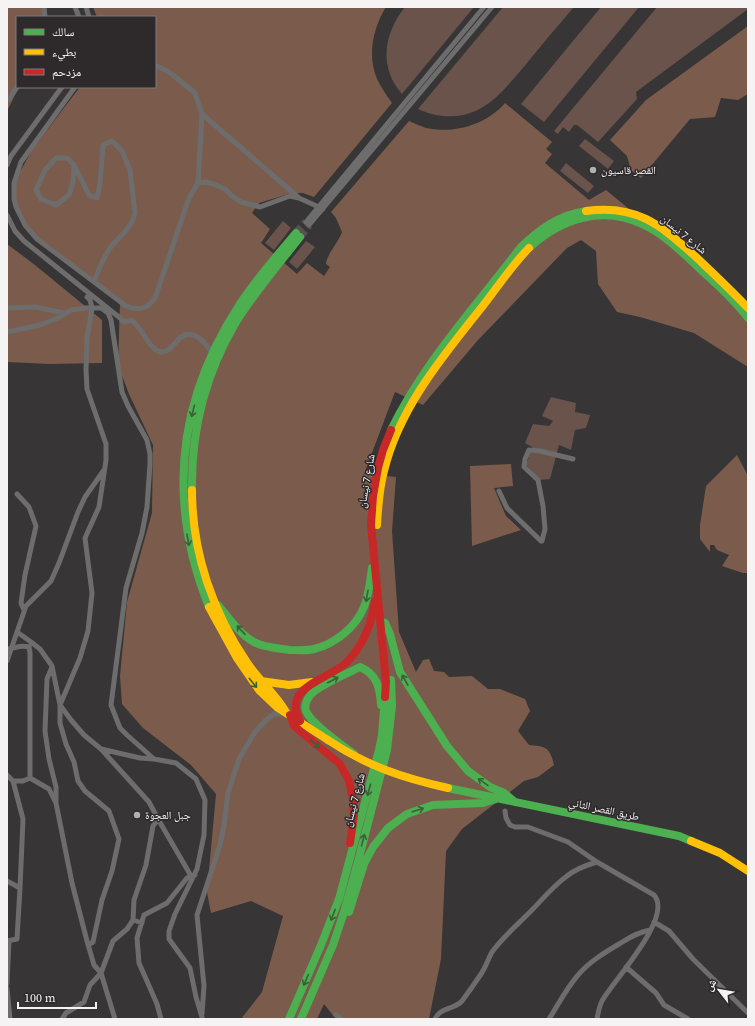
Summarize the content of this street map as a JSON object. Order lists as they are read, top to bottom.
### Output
{
  "streets": {
    "main road": ["شارع 7 نيسان", "طريق القصر الثاني"]
  },
  "places": ["القصر قاسيون", "جبل العجوة"],
  "legend": ["سالك", "بطيء", "مزدحم"],
  "scale_bar": "100 m",
  "north": "top left"
}
